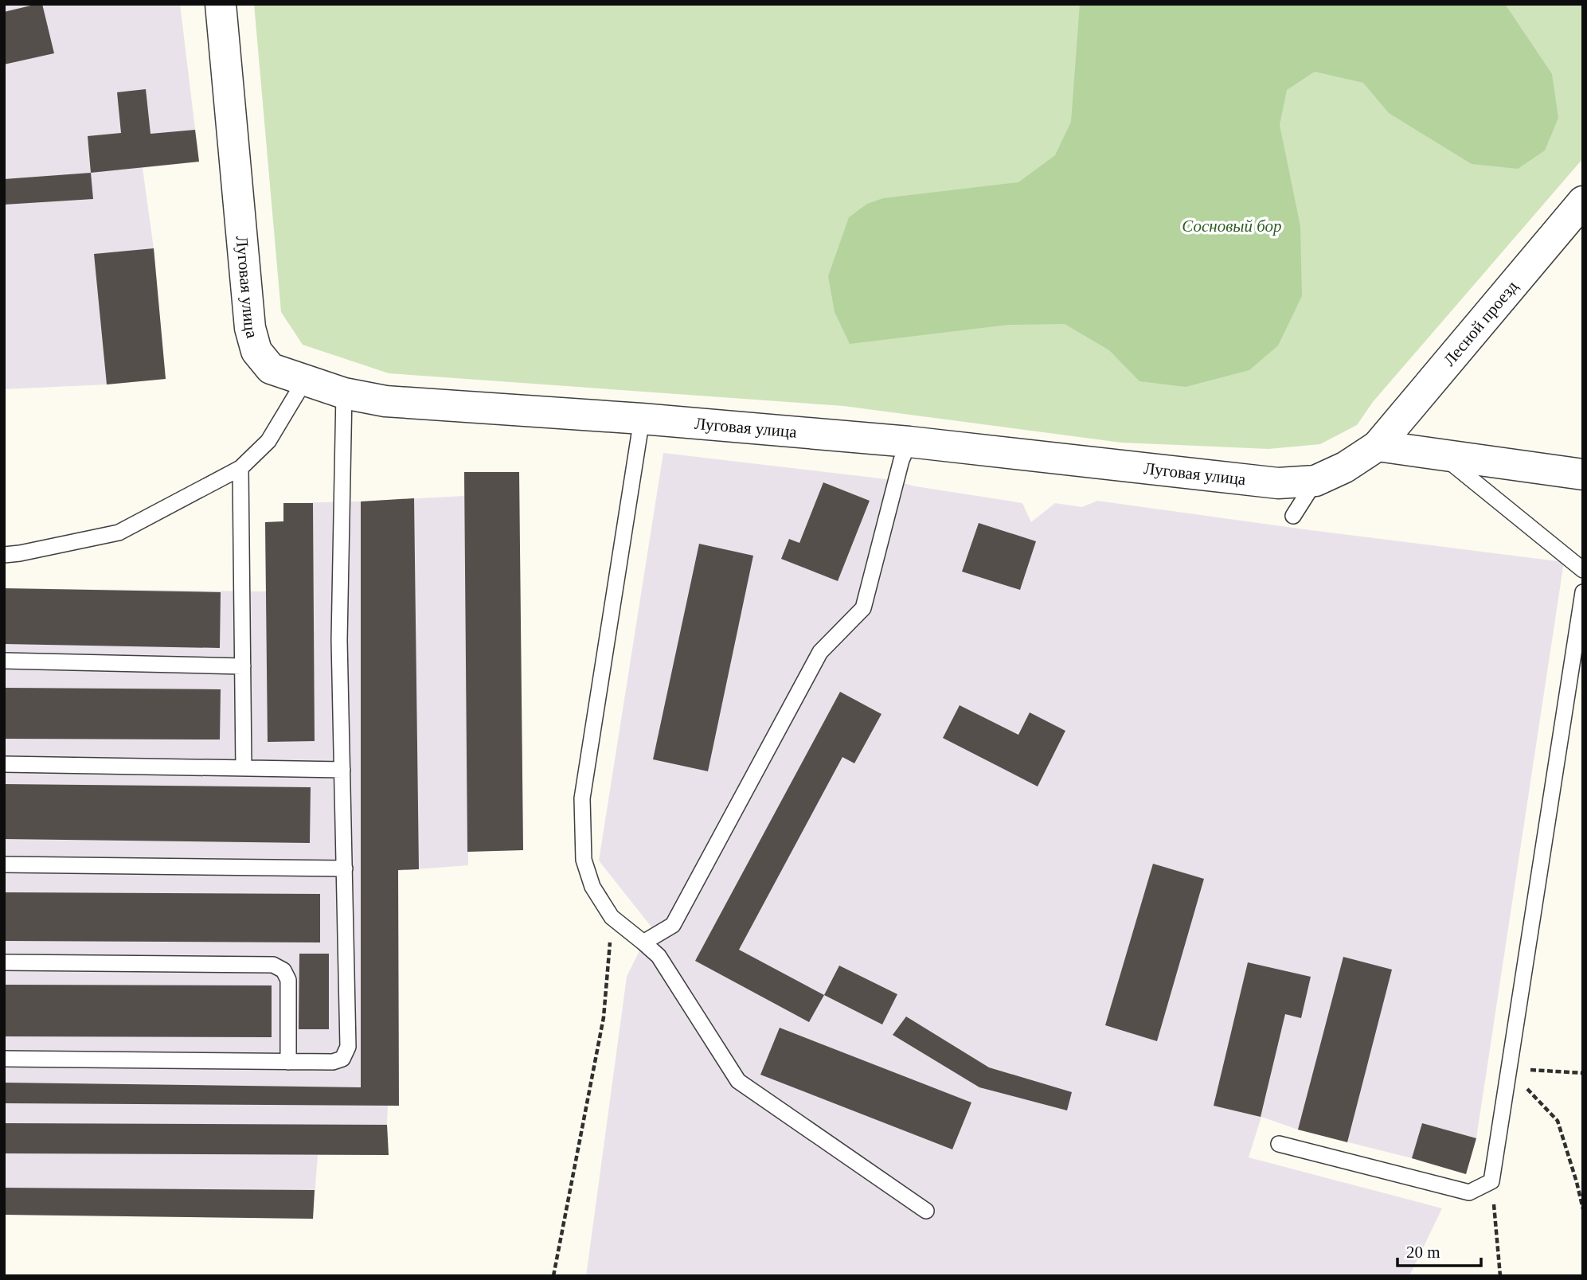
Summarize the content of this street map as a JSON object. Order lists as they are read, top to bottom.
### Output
{
  "streets": {
    "street": ["Луговая улица", "Лесной проезд"]
  },
  "crossings": [
    ["Луговая улица", "Лесной проезд"]
  ],
  "parks": ["Сосновый бор"],
  "scale_bar": "20 m"
}
